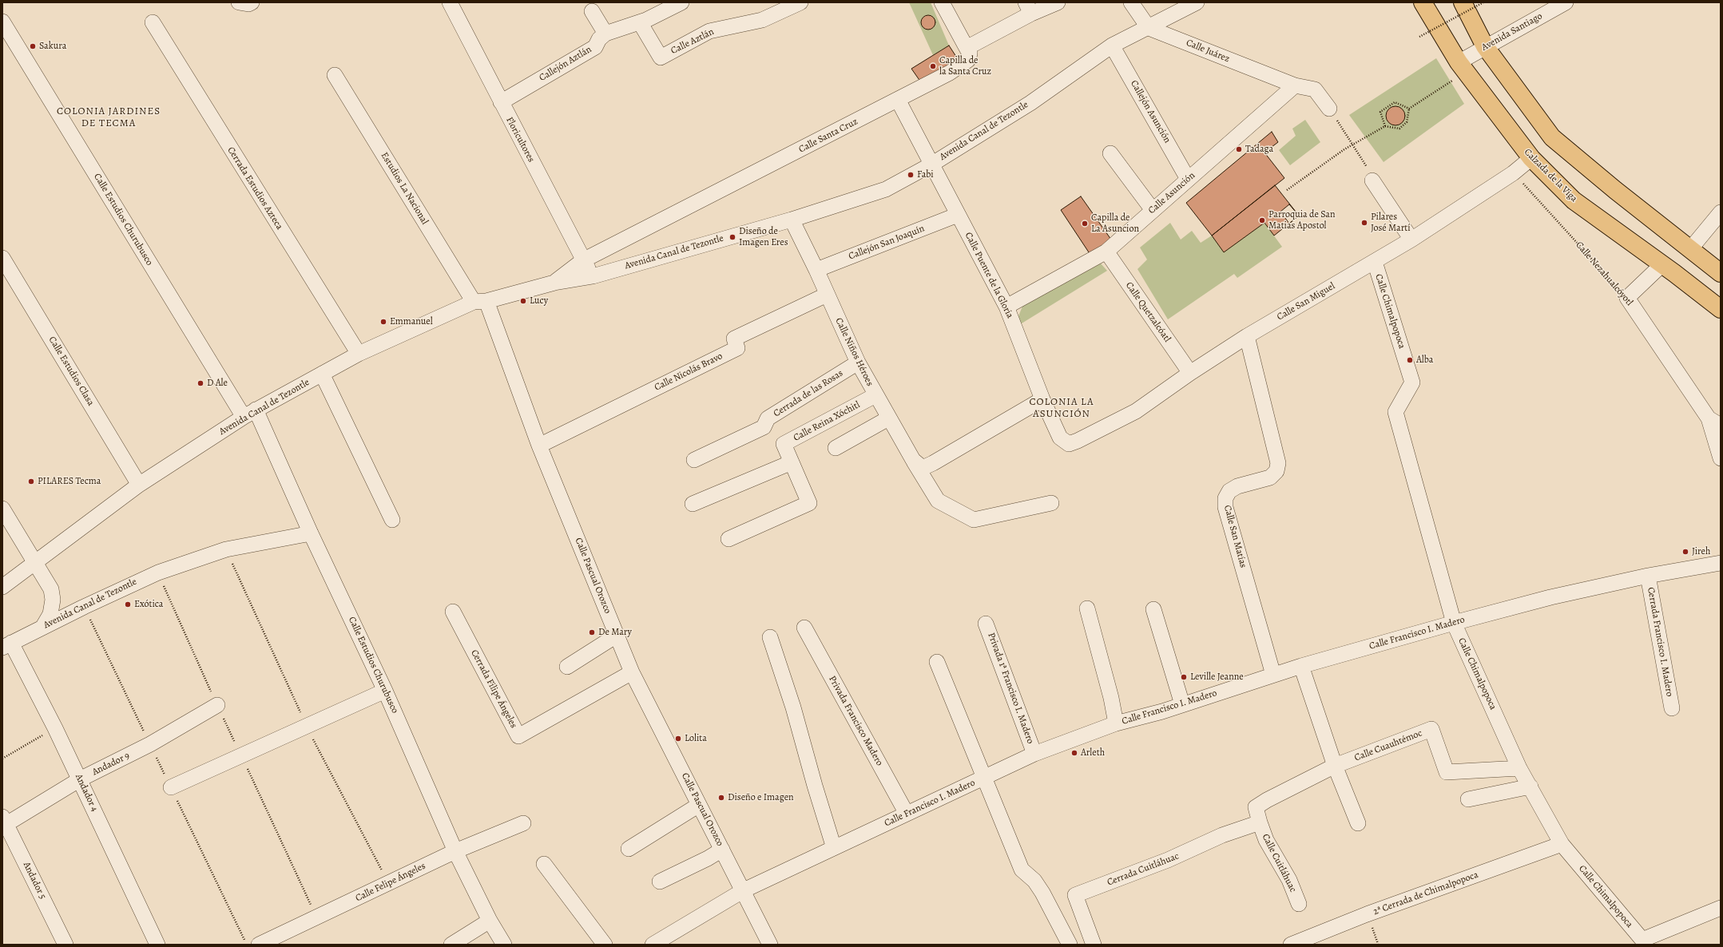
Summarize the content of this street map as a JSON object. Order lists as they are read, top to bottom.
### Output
{
  "streets": {
    "main road": ["Calzada de la Viga"],
    "street": [
      "Avenida Santiago",
      "Calle Aztlán",
      "Calle Juárez",
      "Callejón Aztlán",
      "Callejón Asunción",
      "Avenida Canal de Tezontle",
      "Calle Santa Cruz",
      "Floricultores",
      "Cerrada Estudios Azteca",
      "Estudios La Nacional",
      "Calle Asunción",
      "Calle Estudios Churubusco",
      "Callejón San Joaquín",
      "Calle Nezahualcóyotl",
      "Calle Puente de la Gloria",
      "Calle San Miguel",
      "Calle Chimalpopoca",
      "Calle Quetzalcóatl",
      "Calle Niños Héroes",
      "Calle Estudios Clasa",
      "Calle Nicolás Bravo",
      "Cerrada de las Rosas",
      "Calle Reina Xóchitl",
      "Calle San Matías",
      "Calle Pascual Orozco",
      "Calle Francisco I. Madero",
      "Cerrada Francisco I. Madero",
      "Privada 1ª Francisco I. Madero",
      "Cerrada Filipe Ángeles",
      "Privada Francisco Madero",
      "Calle Cuauhtémoc",
      "Andador 9",
      "Andador 4",
      "Calle Cuitláhuac",
      "Cerrada Cuitláhuac",
      "Andador 5",
      "Calle Felipe Ángeles",
      "2ª Cerrada de Chimalpopoca"
    ]
  },
  "crossings": [
    ["Avenida Santiago", "Calzada de la Viga"],
    ["Calle Juárez", "Avenida Canal de Tezontle"],
    ["Calle Juárez", "Calle Asunción"],
    ["Callejón Aztlán", "Floricultores"],
    ["Callejón Asunción", "Avenida Canal de Tezontle"],
    ["Callejón Asunción", "Calle Asunción"],
    ["Avenida Canal de Tezontle", "Calle Santa Cruz"],
    ["Avenida Canal de Tezontle", "Floricultores"],
    ["Avenida Canal de Tezontle", "Cerrada Estudios Azteca"],
    ["Avenida Canal de Tezontle", "Estudios La Nacional"],
    ["Avenida Canal de Tezontle", "Calle Estudios Churubusco"],
    ["Avenida Canal de Tezontle", "Calle Puente de la Gloria"],
    ["Avenida Canal de Tezontle", "Calle Niños Héroes"],
    ["Avenida Canal de Tezontle", "Calle Estudios Clasa"],
    ["Avenida Canal de Tezontle", "Calle Pascual Orozco"],
    ["Avenida Canal de Tezontle", "Andador 4"],
    ["Calle Santa Cruz", "Floricultores"],
    ["Calle Santa Cruz", "Calle Puente de la Gloria"],
    ["Calzada de la Viga", "Calle San Miguel"],
    ["Estudios La Nacional", "Calle Pascual Orozco"],
    ["Calle Asunción", "Calle Puente de la Gloria"],
    ["Calle Asunción", "Calle Quetzalcóatl"],
    ["Calle Estudios Churubusco", "Calle Felipe Ángeles"],
    ["Callejón San Joaquín", "Calle Puente de la Gloria"],
    ["Callejón San Joaquín", "Calle Niños Héroes"],
    ["Calle Nezahualcóyotl", "Calle San Miguel"],
    ["Calle Puente de la Gloria", "Calle San Miguel"],
    ["Calle San Miguel", "Calle Chimalpopoca"],
    ["Calle San Miguel", "Calle Quetzalcóatl"],
    ["Calle San Miguel", "Calle San Matías"],
    ["Calle Chimalpopoca", "Calle Francisco I. Madero"],
    ["Calle Chimalpopoca", "Calle Cuauhtémoc"],
    ["Calle Chimalpopoca", "2ª Cerrada de Chimalpopoca"],
    ["Calle Niños Héroes", "Calle Nicolás Bravo"],
    ["Calle Niños Héroes", "Cerrada de las Rosas"],
    ["Calle Niños Héroes", "Calle Reina Xóchitl"],
    ["Calle Nicolás Bravo", "Calle Pascual Orozco"],
    ["Calle San Matías", "Calle Francisco I. Madero"],
    ["Calle Pascual Orozco", "Calle Francisco I. Madero"],
    ["Calle Pascual Orozco", "Cerrada Filipe Ángeles"],
    ["Calle Francisco I. Madero", "Cerrada Francisco I. Madero"],
    ["Calle Francisco I. Madero", "Privada 1ª Francisco I. Madero"],
    ["Calle Francisco I. Madero", "Privada Francisco Madero"],
    ["Calle Cuauhtémoc", "Calle Cuitláhuac"],
    ["Andador 9", "Andador 4"],
    ["Andador 9", "Andador 5"],
    ["Calle Cuitláhuac", "Cerrada Cuitláhuac"]
  ],
  "districts": ["COLONIA JARDINES DE TECMA", "COLONIA LA ASUNCIÓN"],
  "places": [
    "Sakura",
    "Capilla de la Santa Cruz",
    "Tadaga",
    "Fabi",
    "Parroquia de San Matias Apostol",
    "Pilares José Martí",
    "Capilla de La Asuncion",
    "Diseño de Imagen Eres",
    "Lucy",
    "Emmanuel",
    "Alba",
    "D Ale",
    "PILARES Tecma",
    "Jireh",
    "Exótica",
    "De Mary",
    "Leville Jeanne",
    "Lolita",
    "Arleth",
    "Diseño e Imagen"
  ]
}
